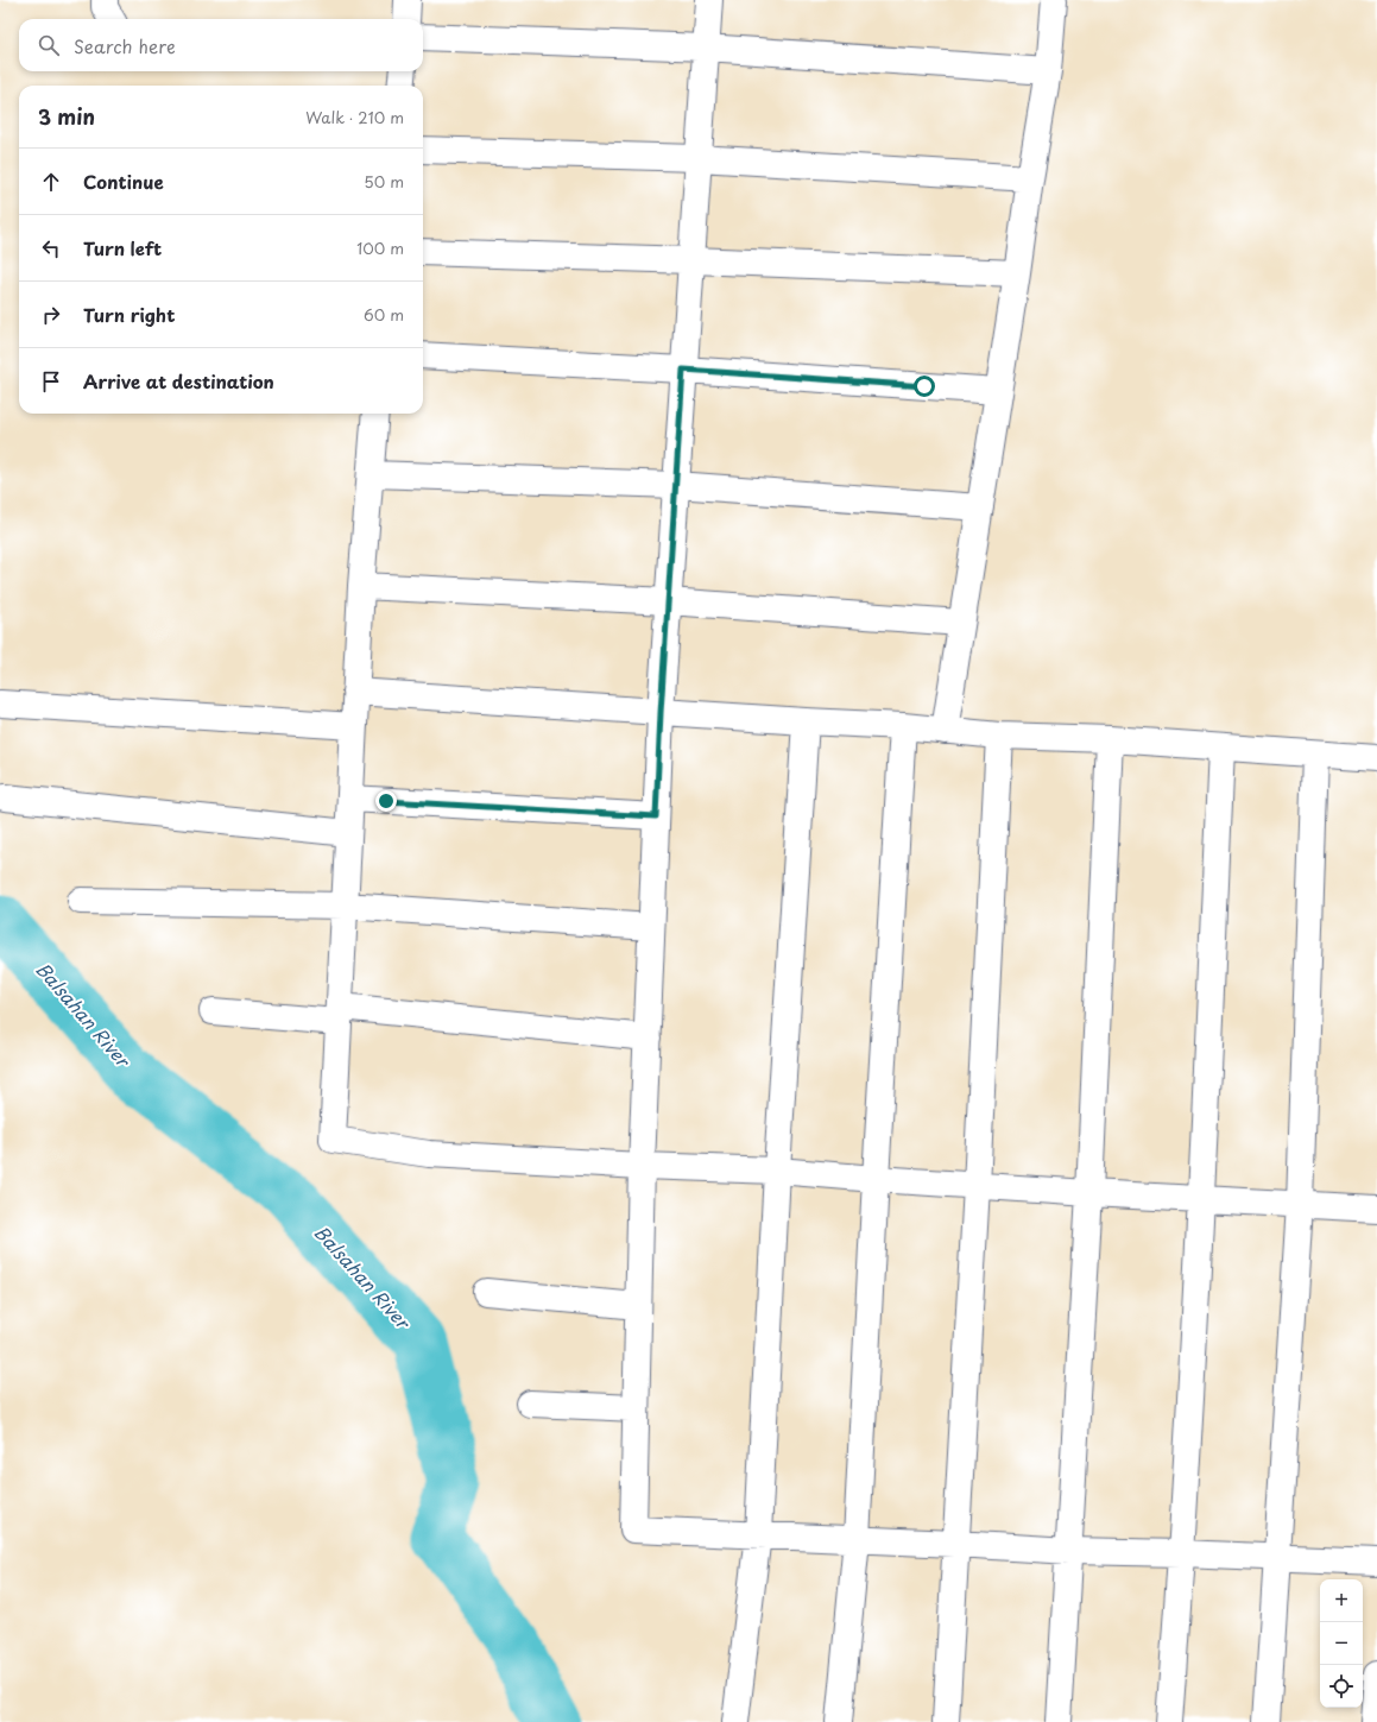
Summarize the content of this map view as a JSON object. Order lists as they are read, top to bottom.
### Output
{
  "water": ["Balsahan River"],
  "page": {
    "search": "Search here",
    "heading": ["3 min", "Walk · 210 m"],
    "list": [
      ["Continue", "50 m"],
      ["Turn left", "100 m"],
      ["Turn right", "60 m"],
      "Arrive at destination"
    ],
    "map_buttons": ["+", "−"]
  }
}
